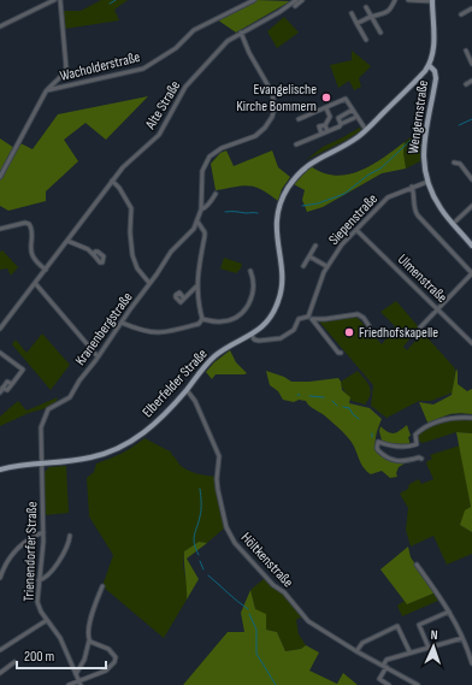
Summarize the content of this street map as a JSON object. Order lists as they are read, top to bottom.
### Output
{
  "streets": {
    "main road": ["Wengernstraße", "Elberfelder Straße"],
    "street": [
      "Wacholderstraße",
      "Alte Straße",
      "Siepenstraße",
      "Ulmenstraße",
      "Kranenbergstraße",
      "Trienendorfer Straße",
      "Höltkenstraße"
    ]
  },
  "crossings": [
    ["Alte Straße", "Kranenbergstraße"],
    ["Wengernstraße", "Siepenstraße"],
    ["Wengernstraße", "Elberfelder Straße"],
    ["Siepenstraße", "Ulmenstraße"],
    ["Kranenbergstraße", "Elberfelder Straße"],
    ["Kranenbergstraße", "Trienendorfer Straße"],
    ["Elberfelder Straße", "Trienendorfer Straße"],
    ["Elberfelder Straße", "Höltkenstraße"]
  ],
  "places": ["Evangelische Kirche Bommern", "Friedhofskapelle"],
  "scale_bar": "200 m",
  "north": "top"
}
